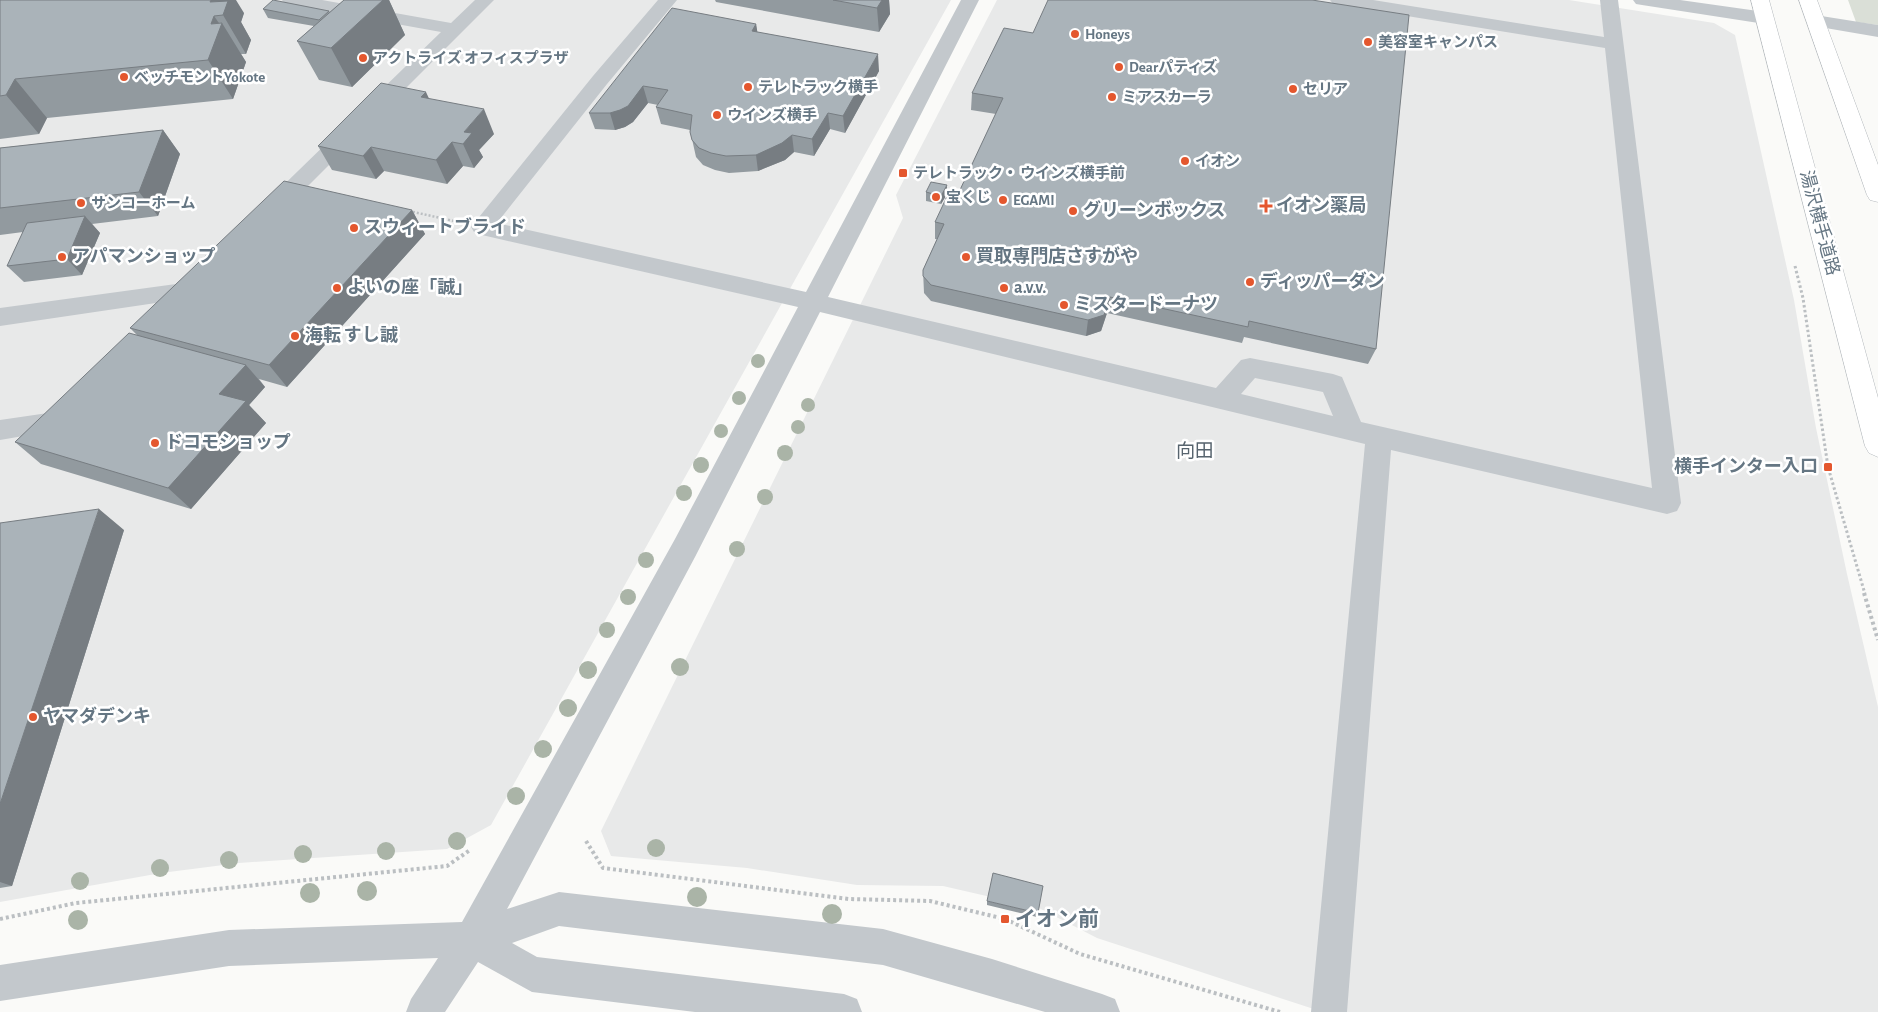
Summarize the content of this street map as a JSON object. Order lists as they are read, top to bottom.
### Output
{
  "streets": {
    "highway": ["湯沢横手道路"]
  },
  "districts": ["向田"],
  "places": {
    "other": [
      "Honeys",
      "美容室キャンパス",
      "アクトライズ オフィスプラザ",
      "Dearパティズ",
      "ベッチモントYokote",
      "テレトラック横手",
      "セリア",
      "ミアスカーラ",
      "ウインズ横手",
      "イオン",
      "宝くじ",
      "EGAMI",
      "サンコーホーム",
      "グリーンボックス",
      "スウィートブライド",
      "アパマンショップ",
      "買取専門店さすがや",
      "ディッパーダン",
      "よいの座「誠」",
      "a.v.v.",
      "ミスタードーナツ",
      "海転 すし誠",
      "ドコモショップ",
      "ヤマダデンキ"
    ],
    "transit": ["テレトラック・ ウインズ横手前", "横手インター入口", "イオン前"],
    "health": ["イオン薬局"]
  }
}
